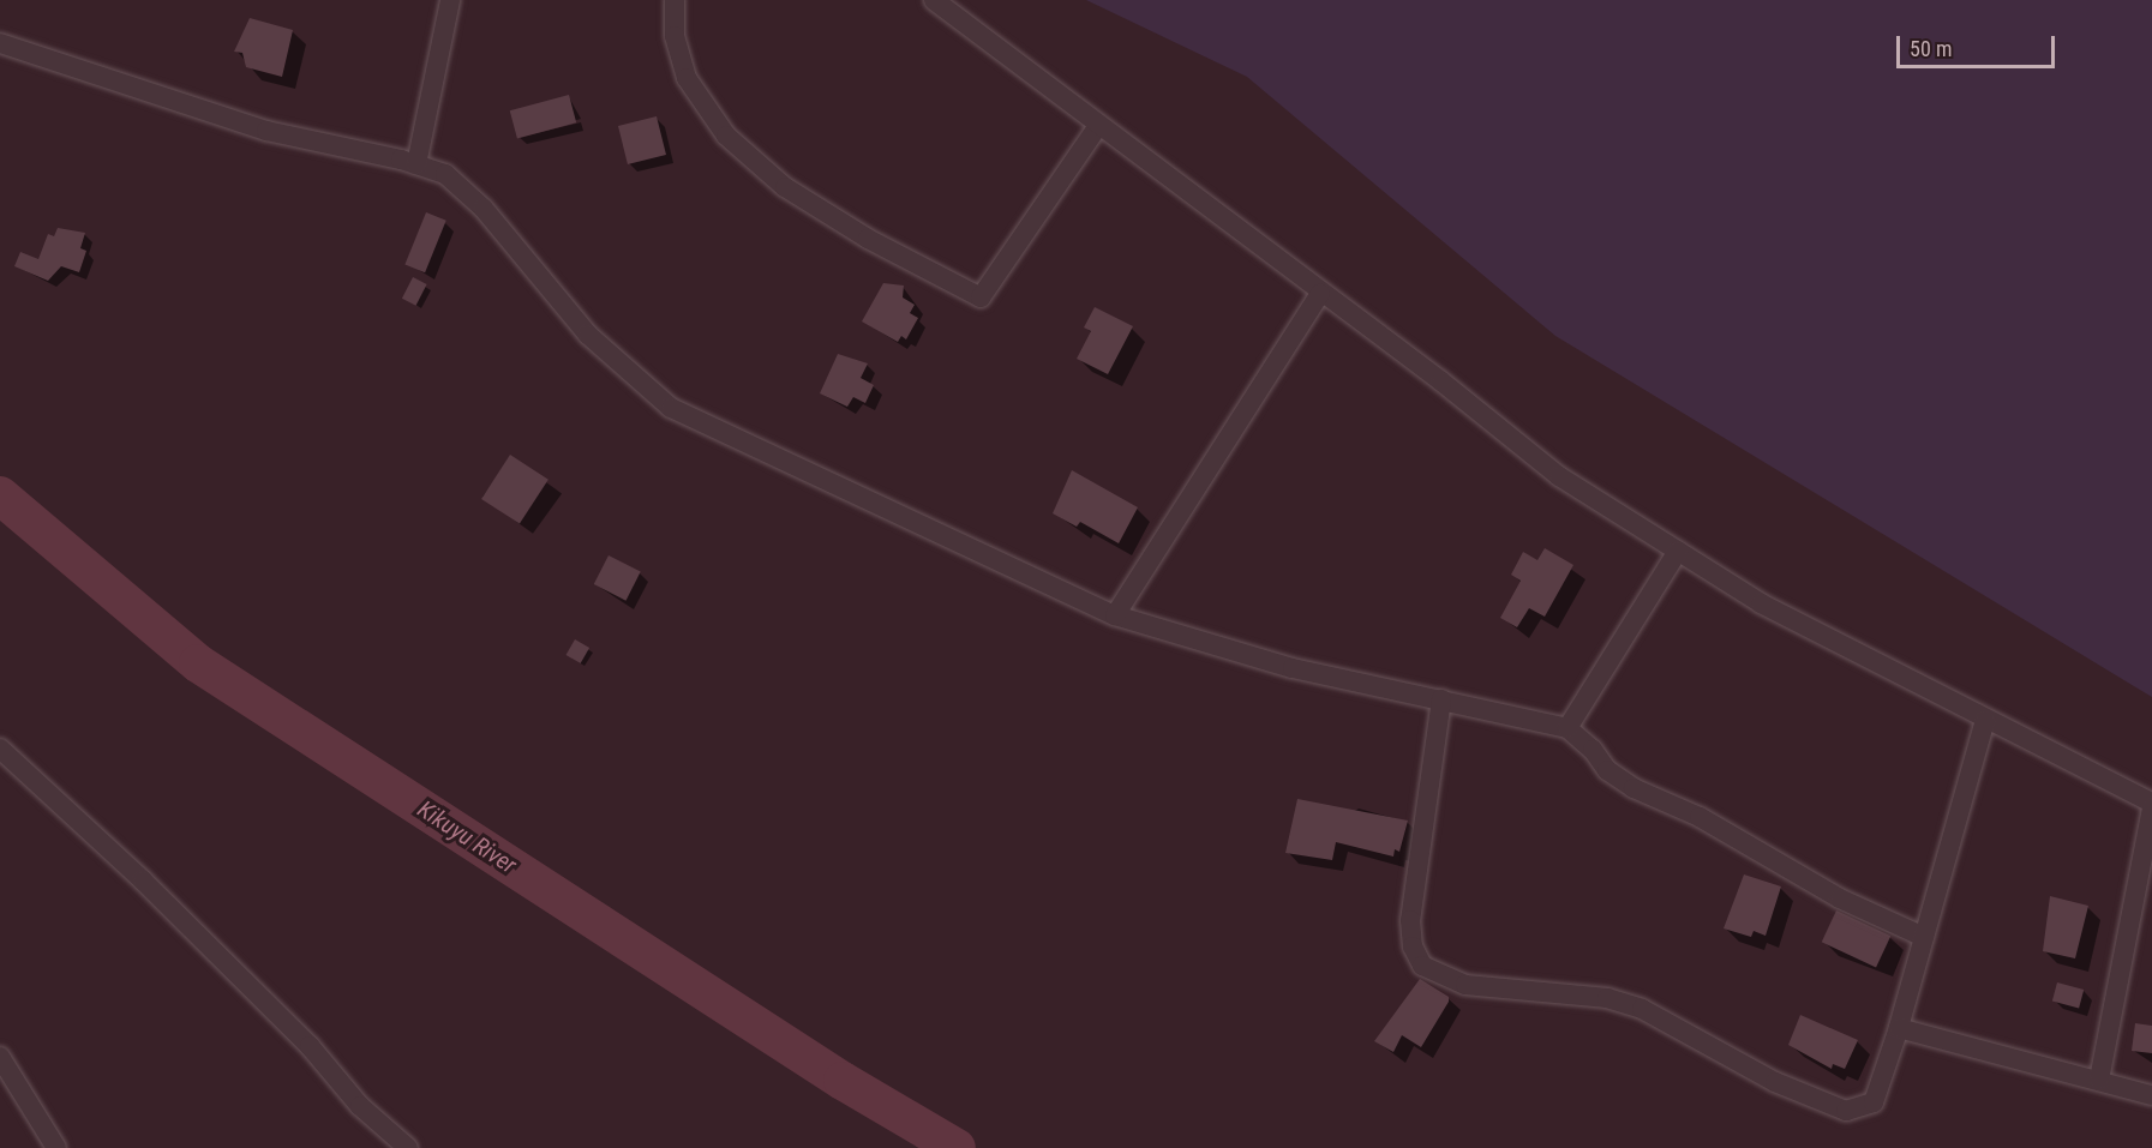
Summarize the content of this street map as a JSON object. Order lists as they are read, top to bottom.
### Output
{
  "water": ["Kikuyu River"],
  "scale_bar": "50 m"
}
